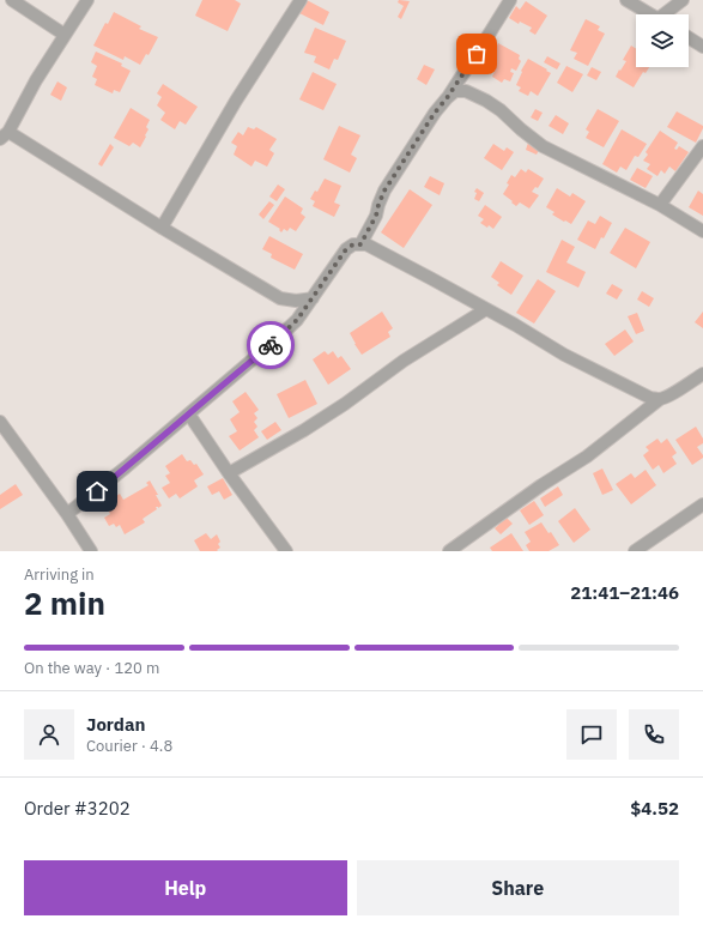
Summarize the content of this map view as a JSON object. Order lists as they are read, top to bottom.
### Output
{
  "page": {
    "heading": ["2 min", "Arriving in", "21:41–21:46"],
    "panel": [
      "Jordan",
      "Courier · 4.8",
      "Order #3202",
      "$4.52"
    ],
    "bar": "On the way · 120 m",
    "buttons": ["Help", "Share"]
  }
}
